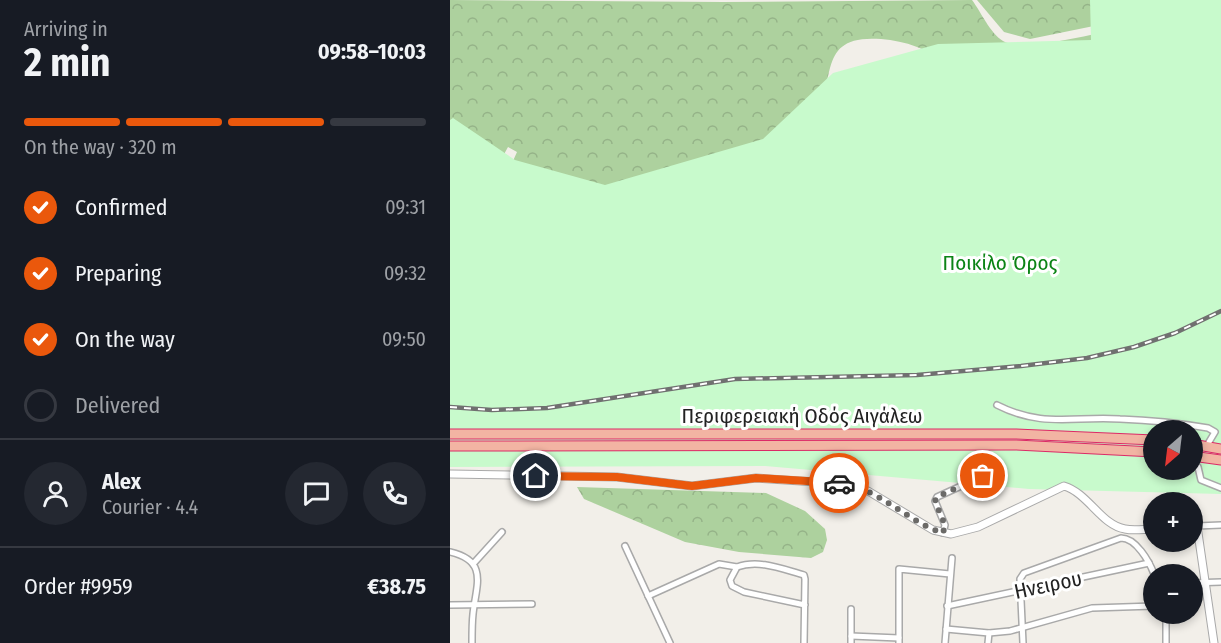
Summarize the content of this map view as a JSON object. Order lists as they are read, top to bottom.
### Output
{
  "streets": {
    "highway": ["Περιφερειακή Οδός Αιγάλεω"],
    "street": ["Ηνειρου"]
  },
  "parks": ["Ποικίλο Όρος"],
  "north": "bottom left",
  "page": {
    "heading": ["2 min", "Arriving in", "09:58–10:03"],
    "panel": [
      "Alex",
      "Courier · 4.4",
      "Order #9959",
      "€38.75"
    ],
    "bar": "On the way · 320 m",
    "list": [
      ["Confirmed", "09:31"],
      ["Preparing", "09:32"],
      ["On the way", "09:50"],
      "Delivered"
    ],
    "map_buttons": ["+", "−"]
  }
}
